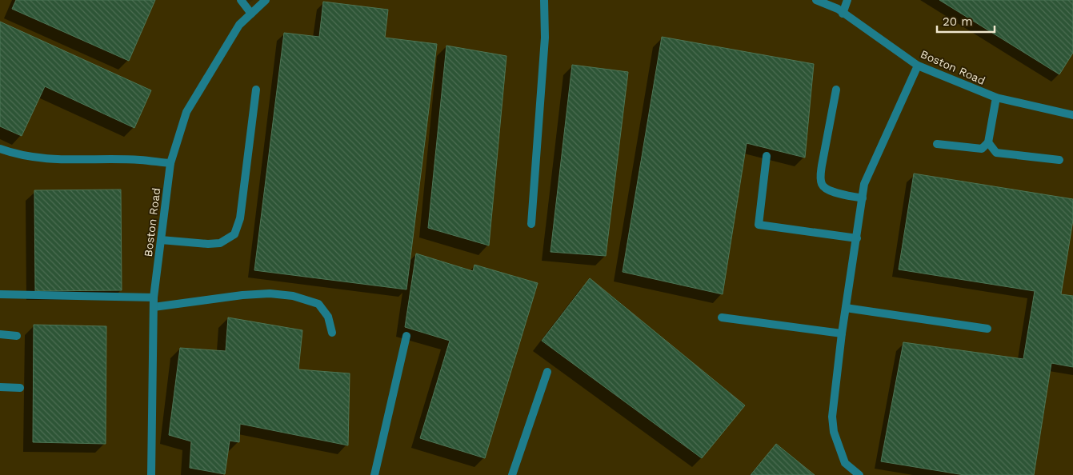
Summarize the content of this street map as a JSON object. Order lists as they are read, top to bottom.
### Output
{
  "streets": {
    "street": ["Boston Road"]
  },
  "scale_bar": "20 m"
}
